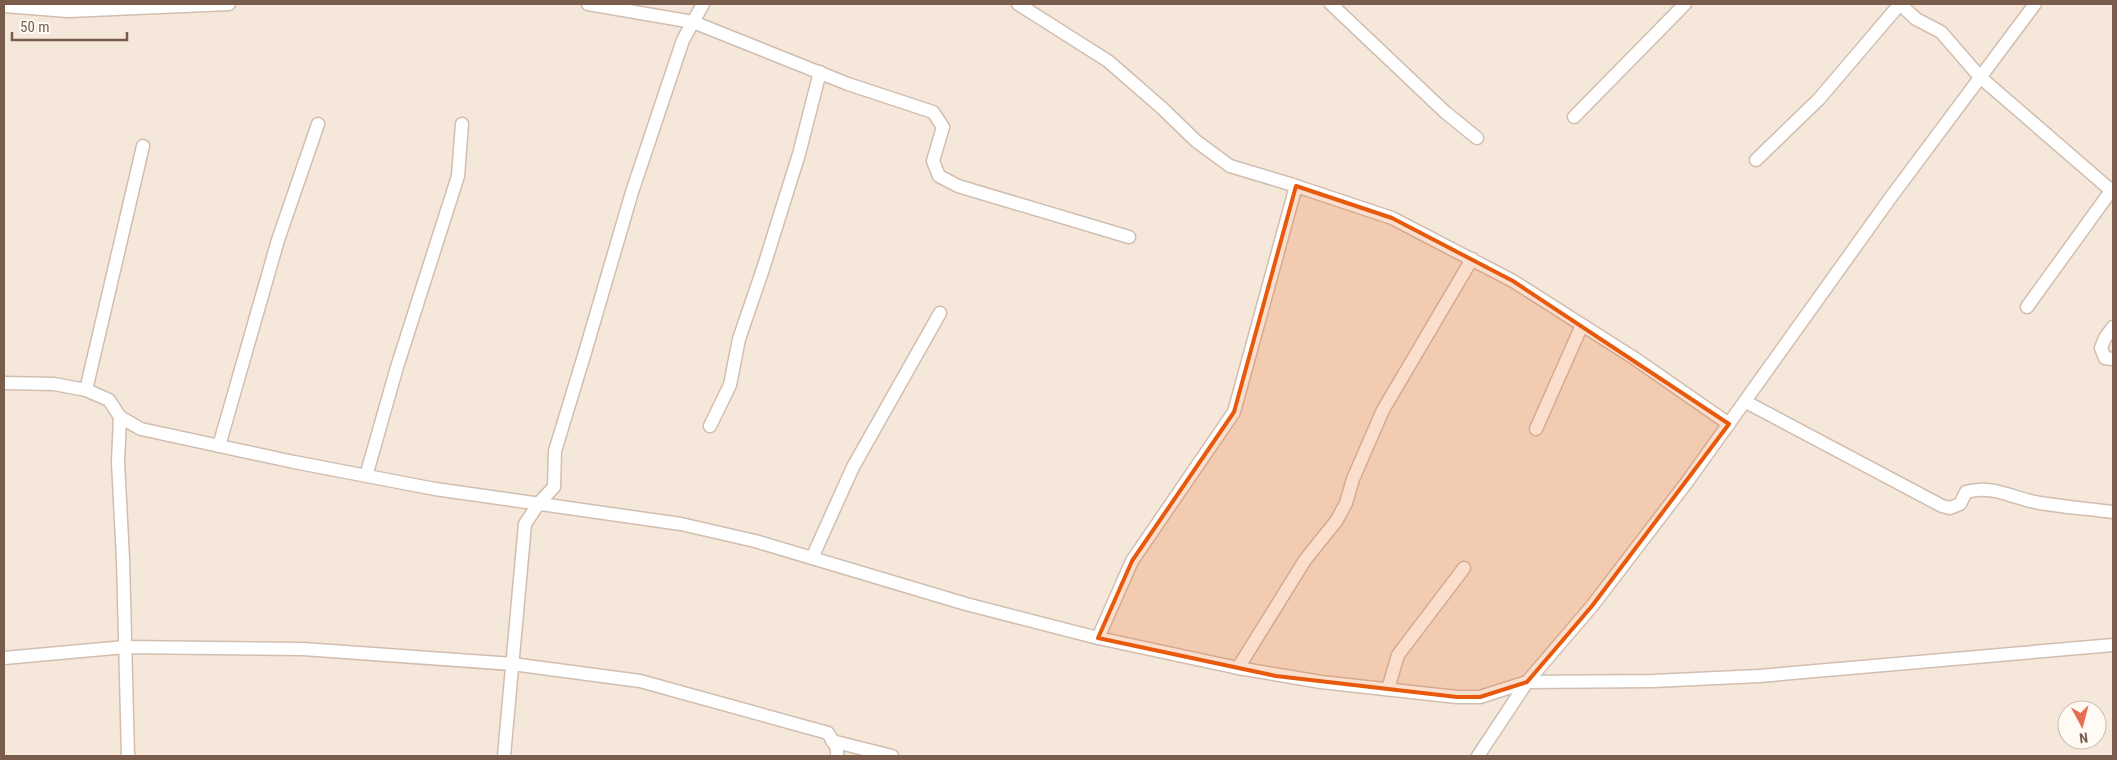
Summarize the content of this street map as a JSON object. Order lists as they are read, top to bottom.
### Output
{
  "scale_bar": "50 m",
  "north": "bottom"
}
